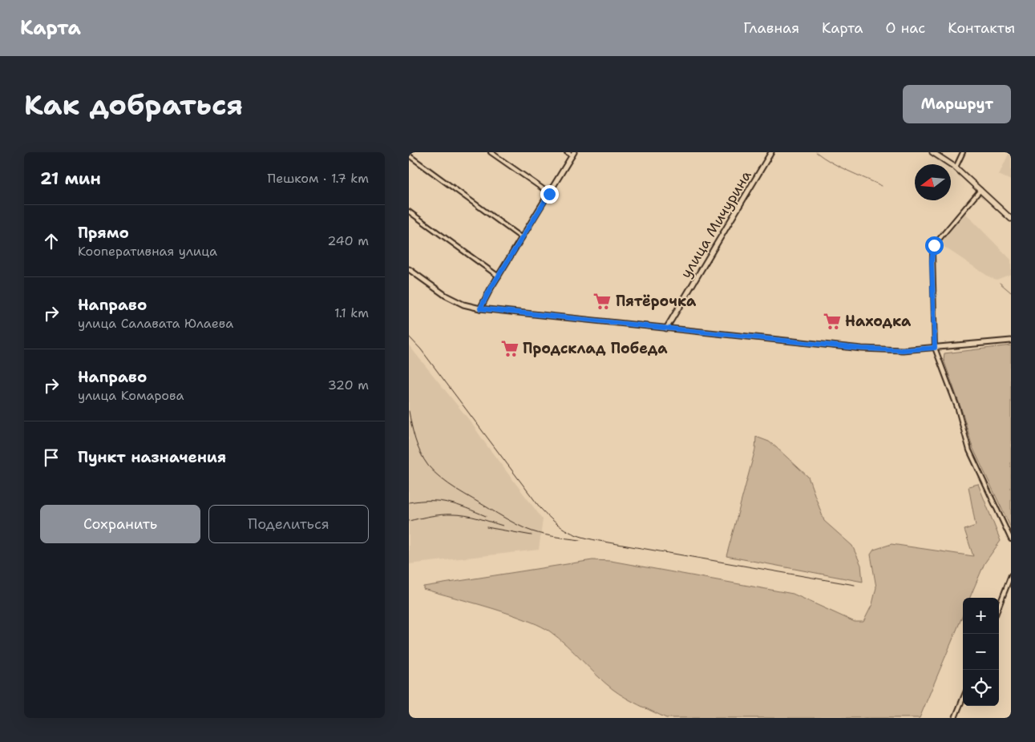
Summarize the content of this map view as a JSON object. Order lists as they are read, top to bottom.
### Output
{
  "streets": {
    "street": ["улица Мичурина"]
  },
  "places": {
    "supermarket": ["Пятёрочка", "Находка", "Продсклад Победа"]
  },
  "north": "left",
  "page": {
    "header": "Карта",
    "nav": [
      "Главная",
      "Карта",
      "О нас",
      "Контакты"
    ],
    "buttons": [
      "Маршрут",
      ["Сохранить", "Поделиться"]
    ],
    "title": "Как добраться",
    "heading": ["21 мин", "Пешком · 1.7 km"],
    "list": [
      ["Прямо", "Кооперативная улица", "240 m"],
      ["Направо", "улица Салавата Юлаева", "1.1 km"],
      ["Направо", "улица Комарова", "320 m"],
      "Пункт назначения"
    ],
    "map_buttons": ["+", "−"]
  }
}
